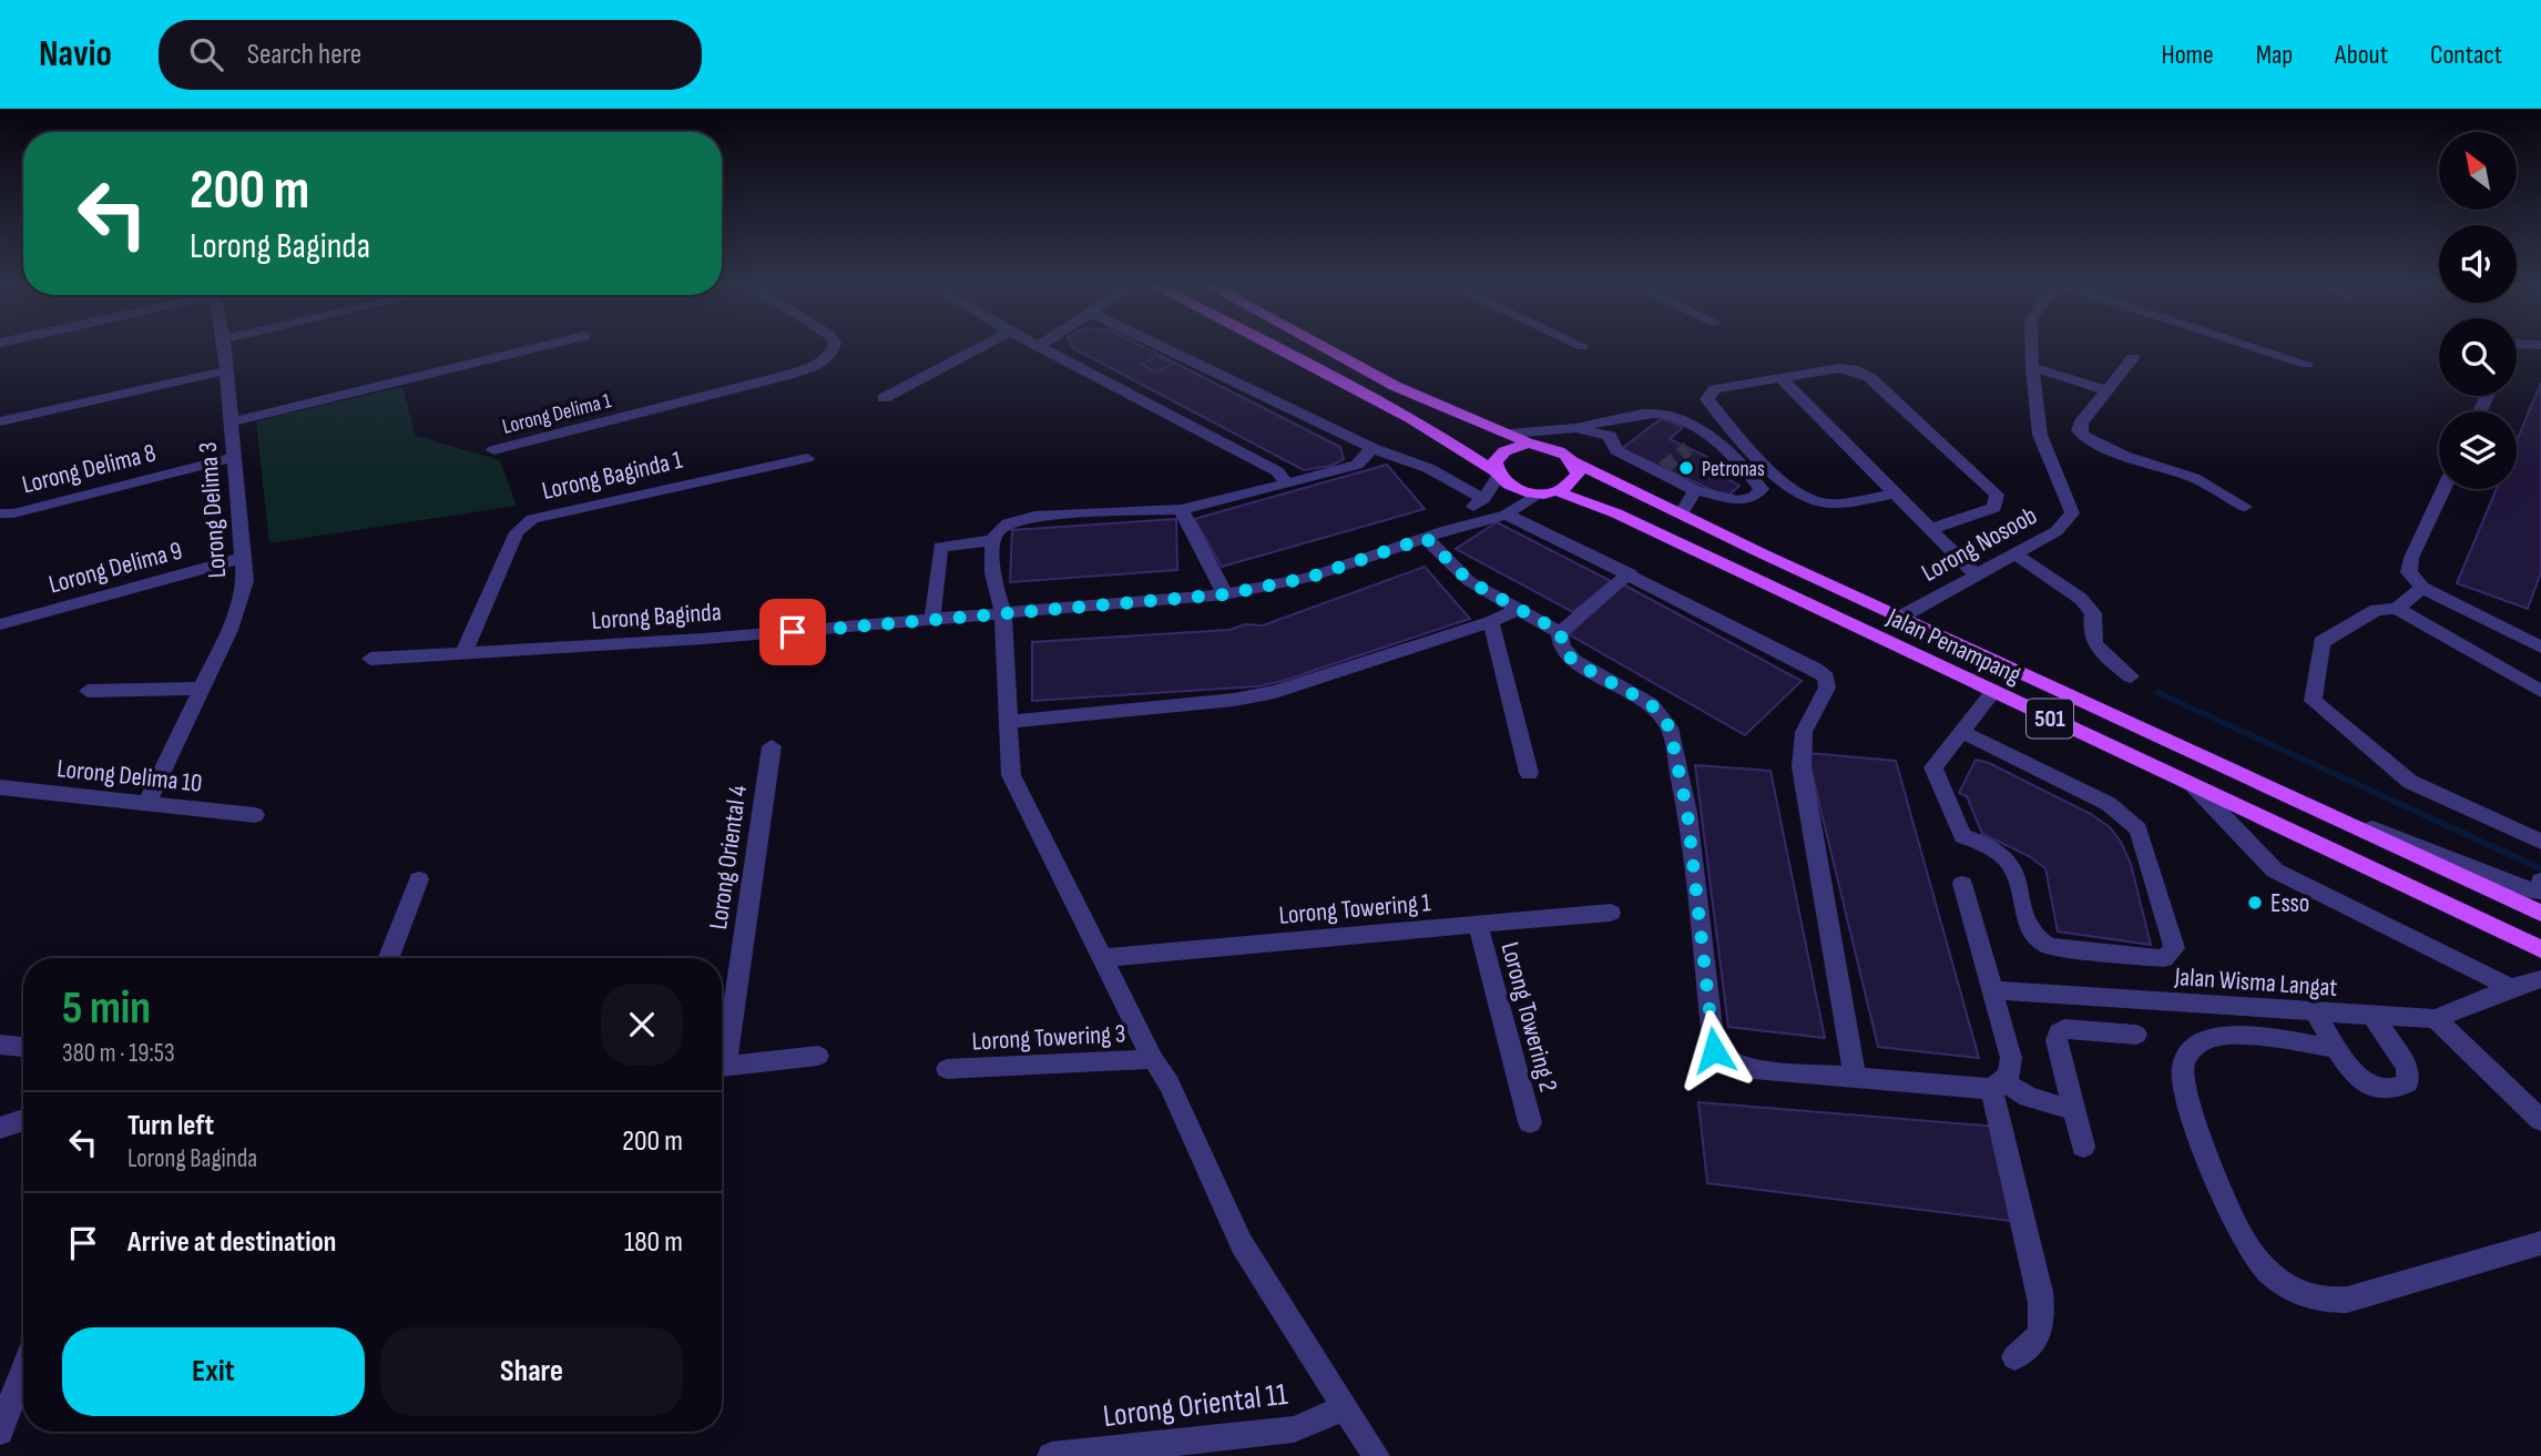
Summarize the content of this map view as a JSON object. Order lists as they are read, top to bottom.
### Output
{
  "streets": {
    "main road": ["Jalan Penampang", "501"],
    "street": [
      "Lorong Delima 1",
      "Lorong Delima 8",
      "Lorong Baginda 1",
      "Lorong Delima 3",
      "Lorong Nosoob",
      "Lorong Delima 9",
      "Lorong Baginda",
      "Lorong Delima 10",
      "Lorong Oriental 4",
      "Lorong Towering 1",
      "Jalan Wisma Langat",
      "Lorong Towering 2",
      "Lorong Towering 3",
      "Lorong Oriental 11"
    ]
  },
  "crossings": [
    ["Lorong Delima 8", "Lorong Delima 3"],
    ["Lorong Baginda 1", "Lorong Baginda"],
    ["Lorong Delima 3", "Lorong Delima 9"],
    ["Lorong Delima 3", "Lorong Delima 10"],
    ["Lorong Nosoob", "Jalan Penampang"],
    ["Lorong Baginda", "Jalan Penampang"],
    ["Lorong Towering 1", "Lorong Towering 2"]
  ],
  "places": ["Petronas", "Esso"],
  "north": "top left",
  "page": {
    "header": "Navio",
    "search": "Search here",
    "nav": [
      "Home",
      "Map",
      "About",
      "Contact"
    ],
    "turn": ["200 m", "Lorong Baginda"],
    "heading": ["5 min", "380 m · 19:53"],
    "list": [
      {
        "name": "Turn left",
        "note": "Lorong Baginda",
        "value": "200 m"
      },
      {
        "name": "Arrive at destination",
        "value": "180 m"
      }
    ],
    "buttons": ["Exit", "Share"]
  }
}
